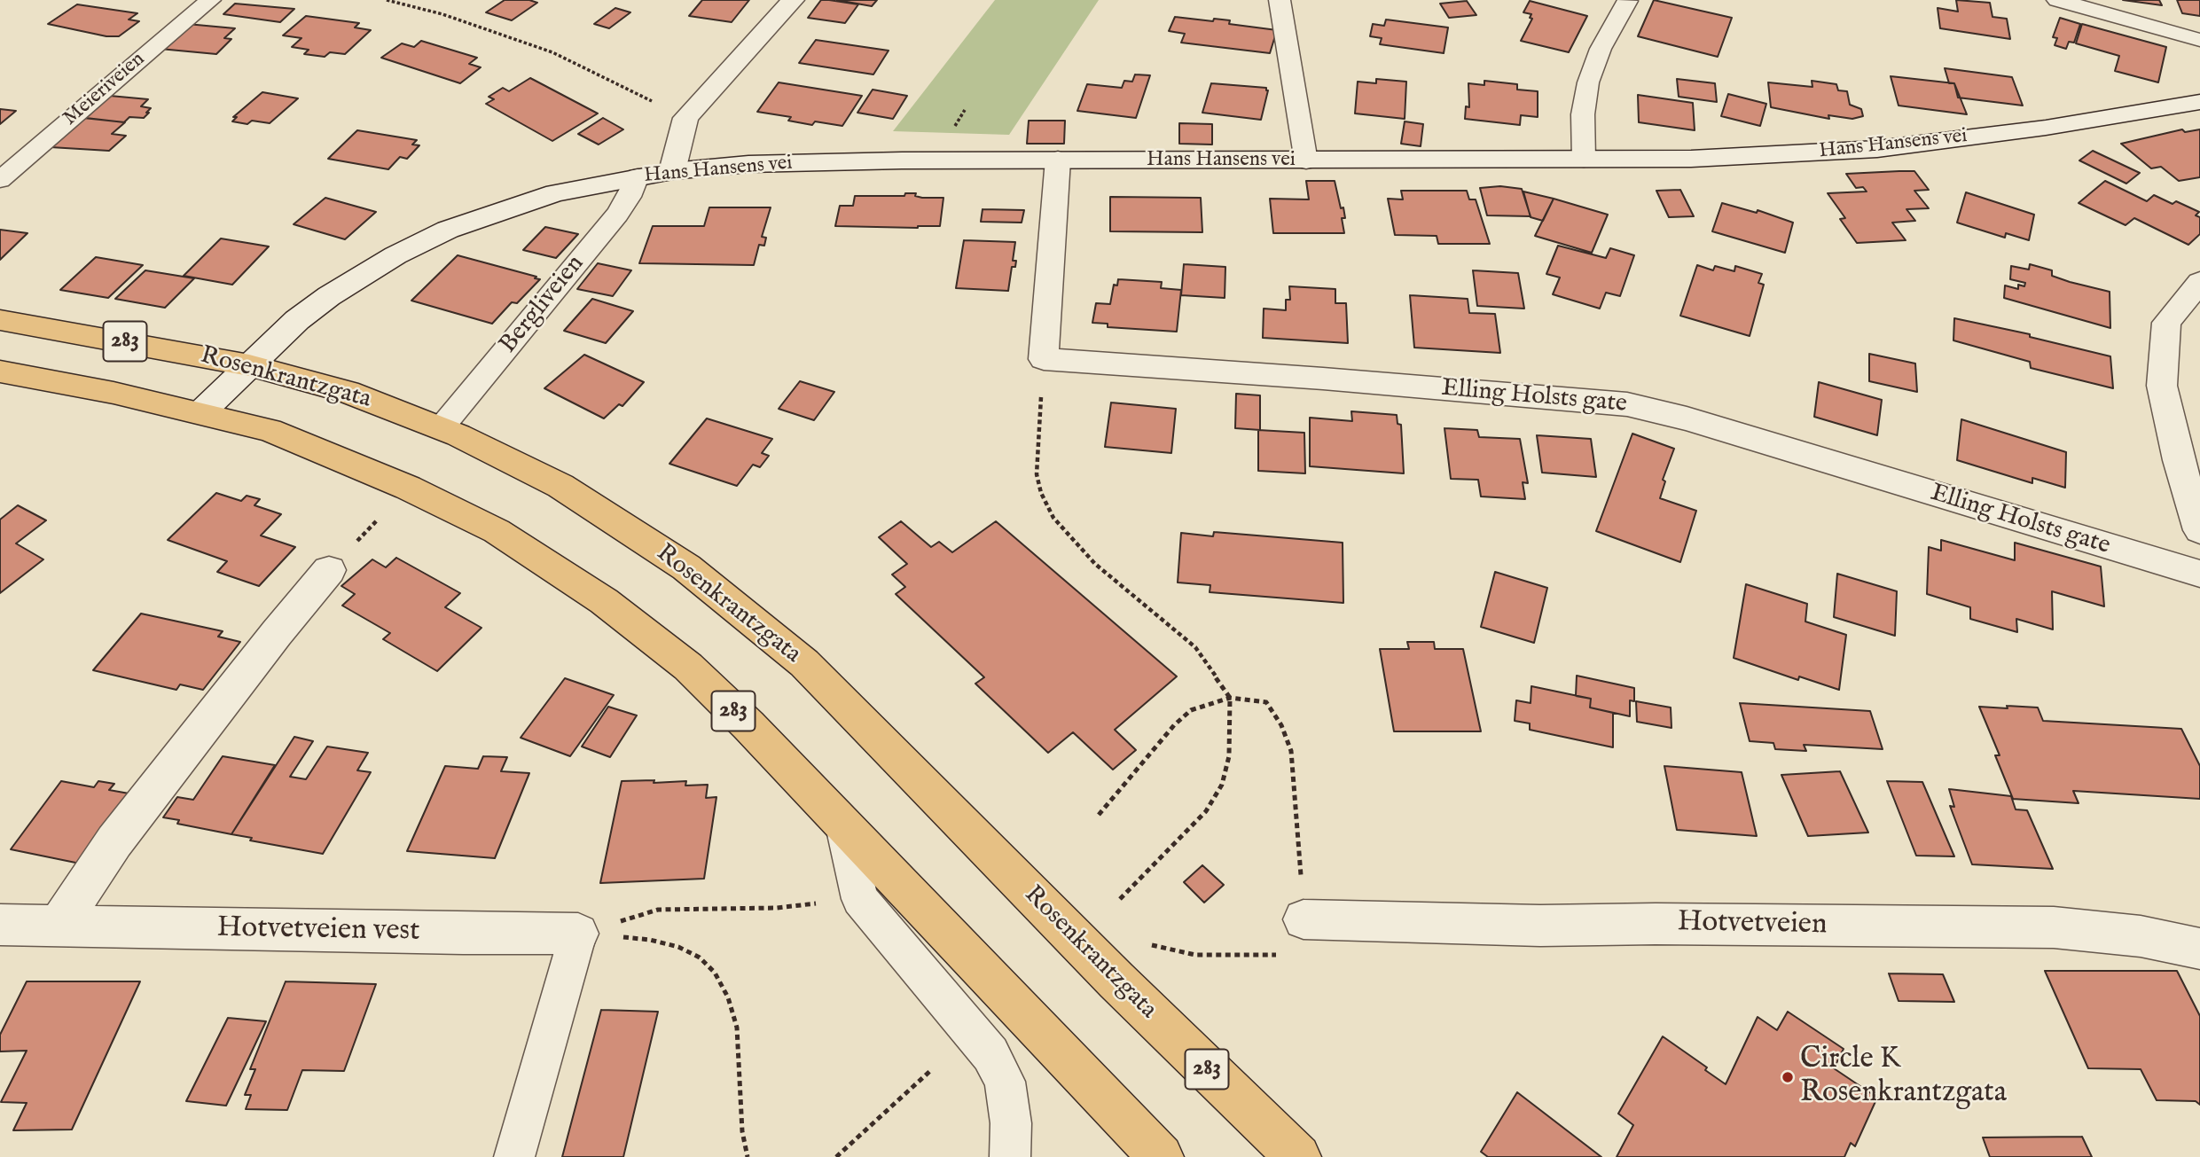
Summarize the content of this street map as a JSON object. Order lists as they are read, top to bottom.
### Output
{
  "streets": {
    "main road": ["283", "Rosenkrantzgata"],
    "street": [
      "Hans Hansens vei",
      "Elling Holsts gate",
      "Hotvetveien",
      "Hotvetveien vest"
    ],
    "lane": ["Meieriveien", "Bergliveien"]
  },
  "crossings": [
    ["Hans Hansens vei", "Bergliveien"],
    ["Hans Hansens vei", "283"],
    ["Hans Hansens vei", "Rosenkrantzgata"],
    ["Bergliveien", "Rosenkrantzgata"]
  ],
  "places": ["Circle K Rosenkrantzgata"]
}
